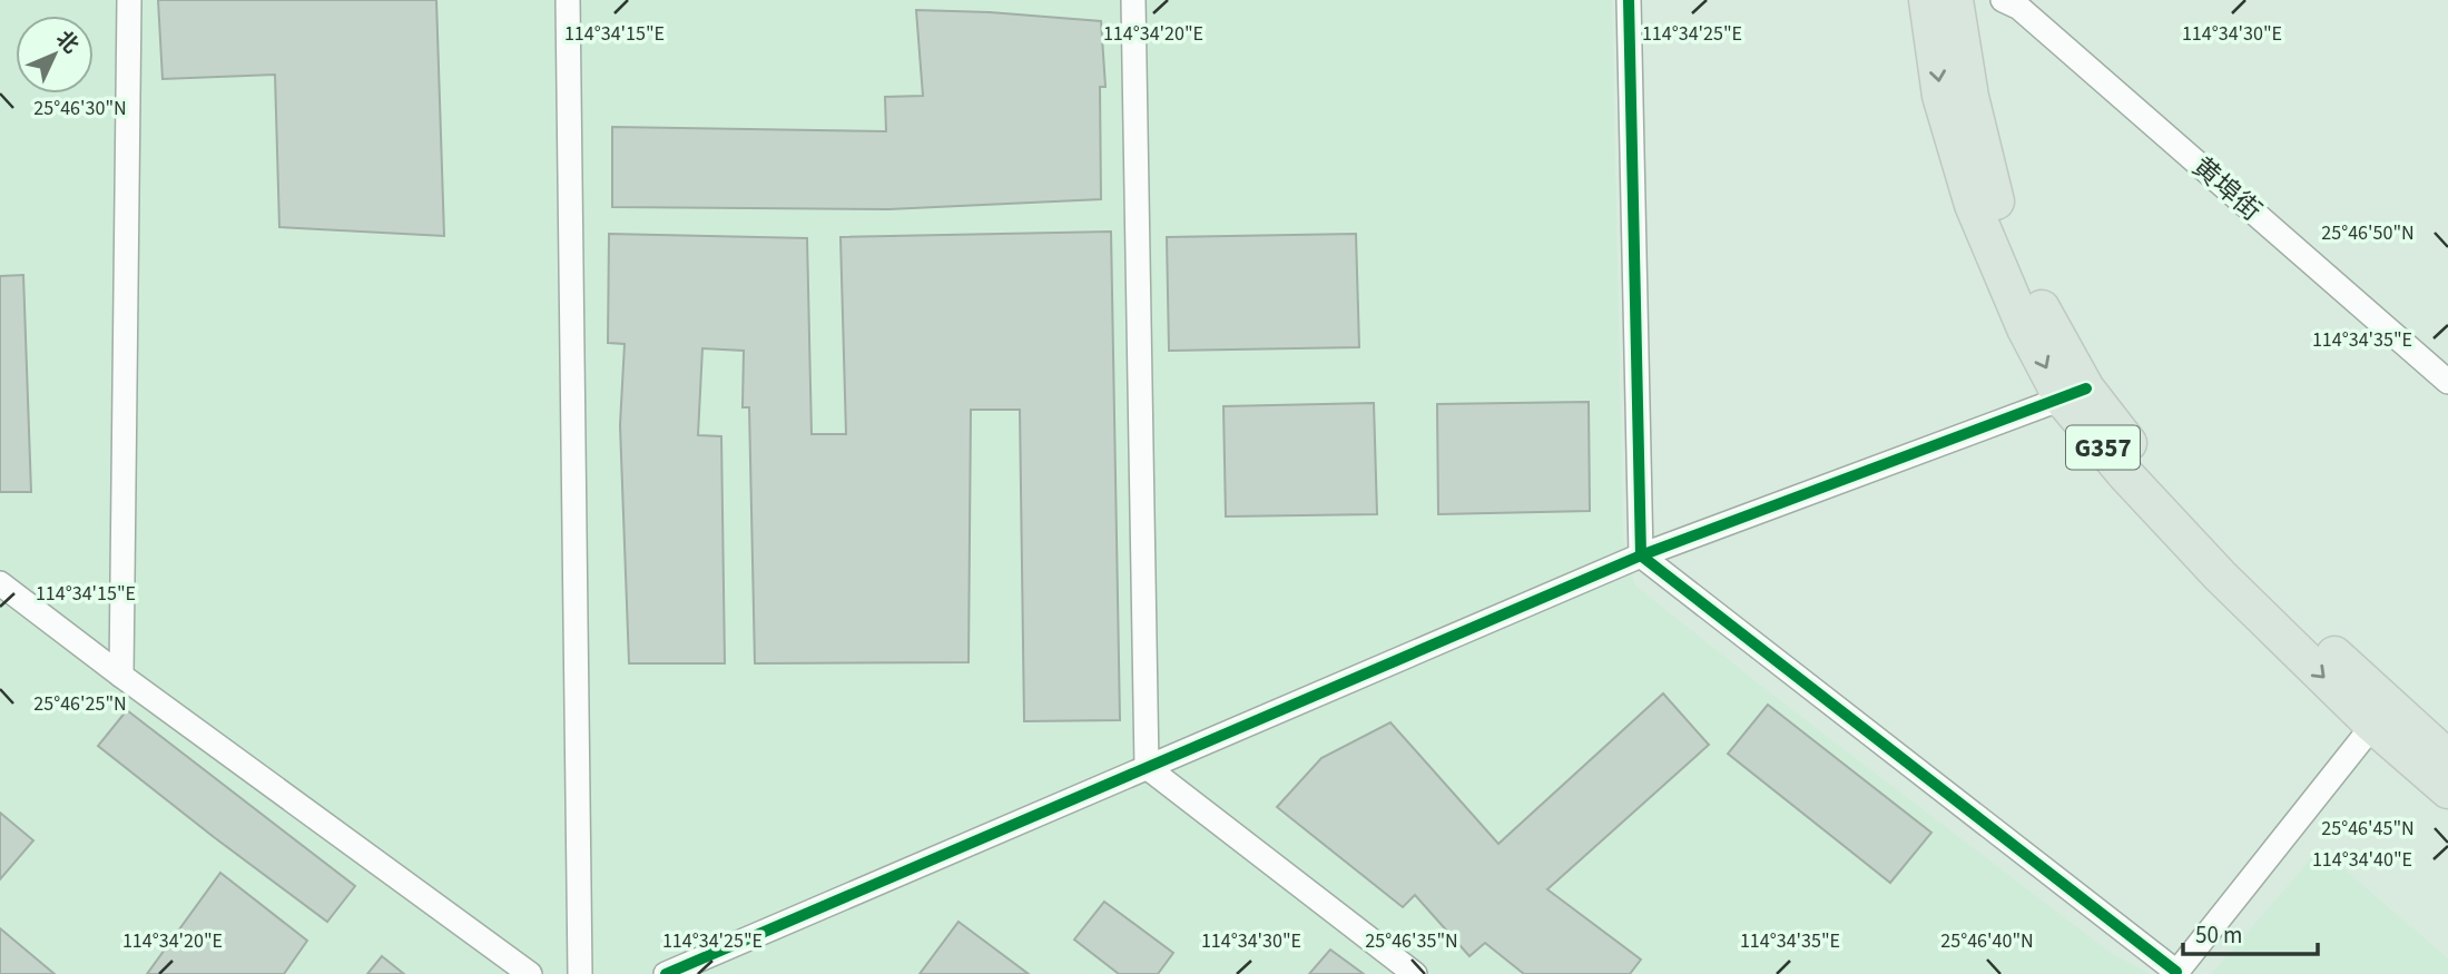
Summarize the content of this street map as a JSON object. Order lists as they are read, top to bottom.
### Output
{
  "streets": {
    "highway": ["G357"],
    "street": ["黄埠街"]
  },
  "scale_bar": "50 m",
  "north": "top right",
  "coordinates": [
    "114°34'15\"E",
    "114°34'20\"E",
    "114°34'25\"E",
    "114°34'30\"E",
    "25°46'30\"N",
    "25°46'50\"N",
    "114°34'35\"E",
    "25°46'25\"N",
    "25°46'45\"N",
    "114°34'40\"E",
    "25°46'35\"N",
    "25°46'40\"N"
  ]
}
